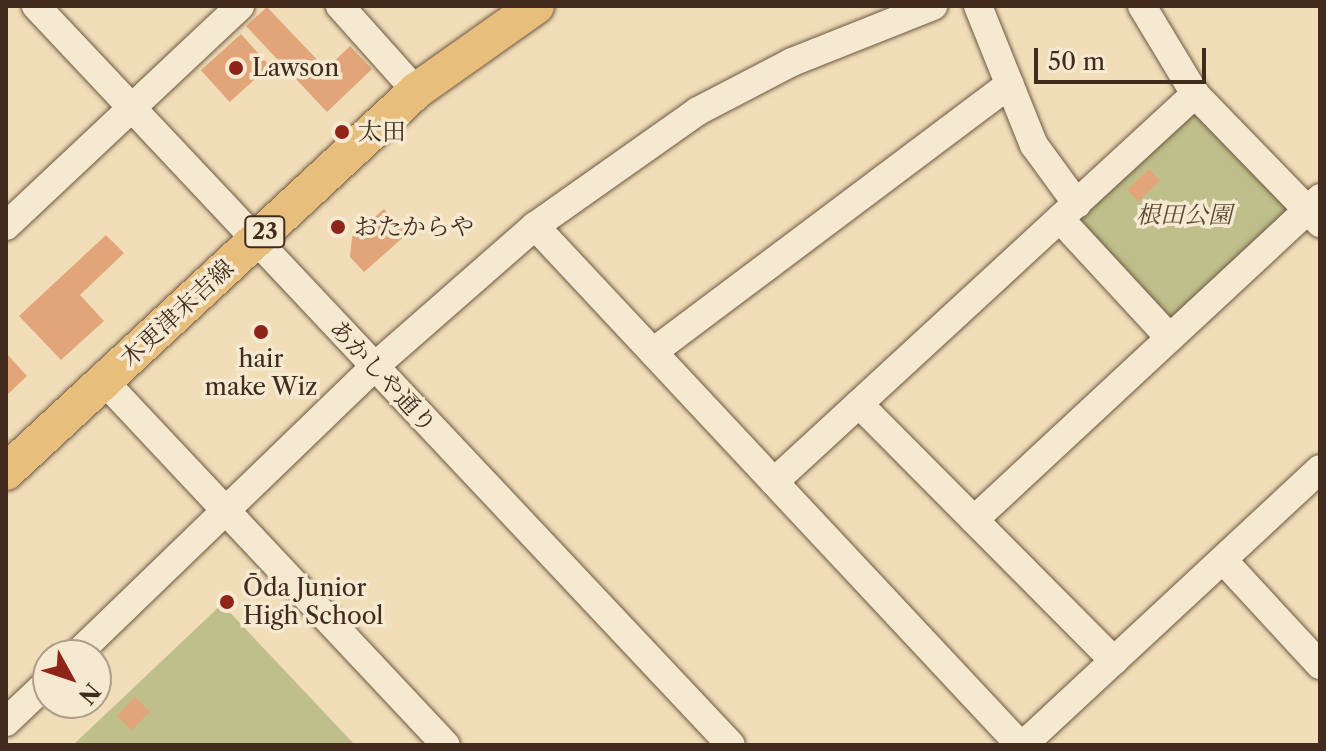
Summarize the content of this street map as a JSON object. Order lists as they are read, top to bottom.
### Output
{
  "streets": {
    "main road": ["23", "木更津末吉線"],
    "street": ["あかしや通り"]
  },
  "crossings": [
    ["木更津末吉線", "あかしや通り"]
  ],
  "parks": ["根田公園"],
  "places": [
    "Lawson",
    "太田",
    "おたからや",
    "hair make Wiz",
    "Ōda Junior High School"
  ],
  "scale_bar": "50 m",
  "north": "bottom right"
}
